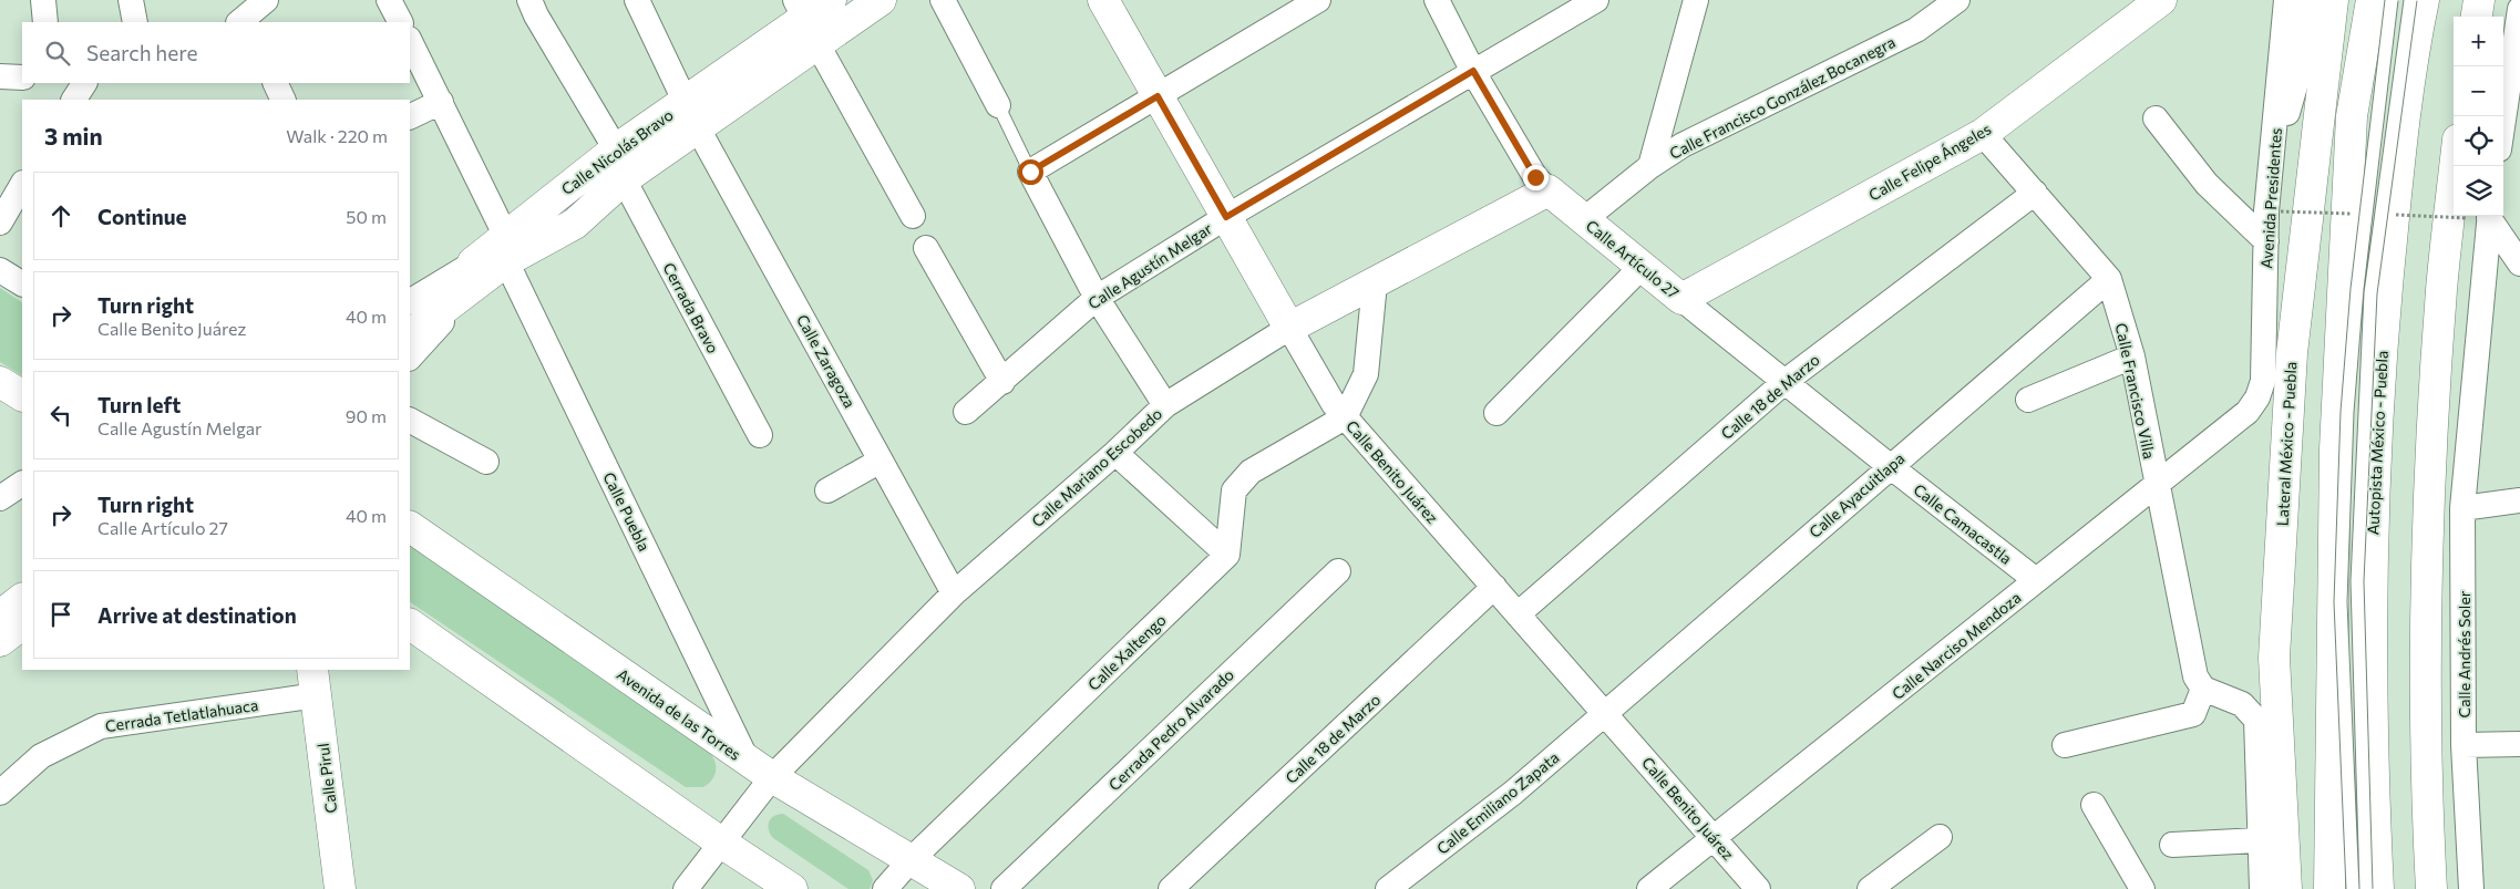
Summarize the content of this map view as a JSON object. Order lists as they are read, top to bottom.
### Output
{
  "streets": {
    "main road": [
      "Calle Nicolás Bravo",
      "Calle Felipe Ángeles",
      "Calle Artículo 27",
      "Autopista México - Puebla",
      "Lateral México - Puebla",
      "Calle Mariano Escobedo",
      "Calle Benito Juárez",
      "Avenida de las Torres",
      "Calle Pirul"
    ],
    "street": [
      "Calle Francisco González Bocanegra",
      "Avenida Presidentes",
      "Calle Agustín Melgar",
      "Cerrada Bravo",
      "Calle Zaragoza",
      "Calle Francisco Villa",
      "Calle 18 de Marzo",
      "Calle Ayacuitlapa",
      "Calle Puebla",
      "Calle Camacastla",
      "Calle Narciso Mendoza",
      "Calle Xaltengo",
      "Calle Andrés Soler",
      "Cerrada Tetlatlahuaca",
      "Cerrada Pedro Alvarado",
      "Calle Emiliano Zapata"
    ]
  },
  "crossings": [
    ["Calle Francisco González Bocanegra", "Calle Artículo 27"],
    ["Calle Nicolás Bravo", "Cerrada Bravo"],
    ["Calle Nicolás Bravo", "Calle Zaragoza"],
    ["Calle Nicolás Bravo", "Calle Puebla"],
    ["Calle Felipe Ángeles", "Calle Artículo 27"],
    ["Calle Felipe Ángeles", "Calle Francisco Villa"],
    ["Avenida Presidentes", "Calle Narciso Mendoza"],
    ["Calle Artículo 27", "Calle Agustín Melgar"],
    ["Calle Artículo 27", "Calle 18 de Marzo"],
    ["Calle Artículo 27", "Calle Mariano Escobedo"],
    ["Calle Artículo 27", "Calle Ayacuitlapa"],
    ["Calle Artículo 27", "Calle Camacastla"],
    ["Calle Agustín Melgar", "Calle Benito Juárez"],
    ["Calle Zaragoza", "Calle Mariano Escobedo"],
    ["Calle Francisco Villa", "Calle 18 de Marzo"],
    ["Calle Francisco Villa", "Calle Ayacuitlapa"],
    ["Calle Francisco Villa", "Calle Narciso Mendoza"],
    ["Calle 18 de Marzo", "Calle Benito Juárez"],
    ["Calle Mariano Escobedo", "Calle Benito Juárez"],
    ["Calle Mariano Escobedo", "Calle Puebla"],
    ["Calle Mariano Escobedo", "Avenida de las Torres"],
    ["Calle Benito Juárez", "Calle Ayacuitlapa"],
    ["Calle Benito Juárez", "Calle Narciso Mendoza"],
    ["Calle Benito Juárez", "Calle Emiliano Zapata"],
    ["Calle Ayacuitlapa", "Calle Camacastla"],
    ["Calle Ayacuitlapa", "Calle Emiliano Zapata"],
    ["Calle Puebla", "Avenida de las Torres"],
    ["Calle Camacastla", "Calle Narciso Mendoza"],
    ["Calle Xaltengo", "Avenida de las Torres"],
    ["Cerrada Tetlatlahuaca", "Calle Pirul"]
  ],
  "page": {
    "map_buttons": ["+", "−"],
    "search": "Search here",
    "heading": ["3 min", "Walk · 220 m"],
    "list": [
      ["Continue", "50 m"],
      ["Turn right", "Calle Benito Juárez", "40 m"],
      ["Turn left", "Calle Agustín Melgar", "90 m"],
      ["Turn right", "Calle Artículo 27", "40 m"],
      "Arrive at destination"
    ]
  }
}
